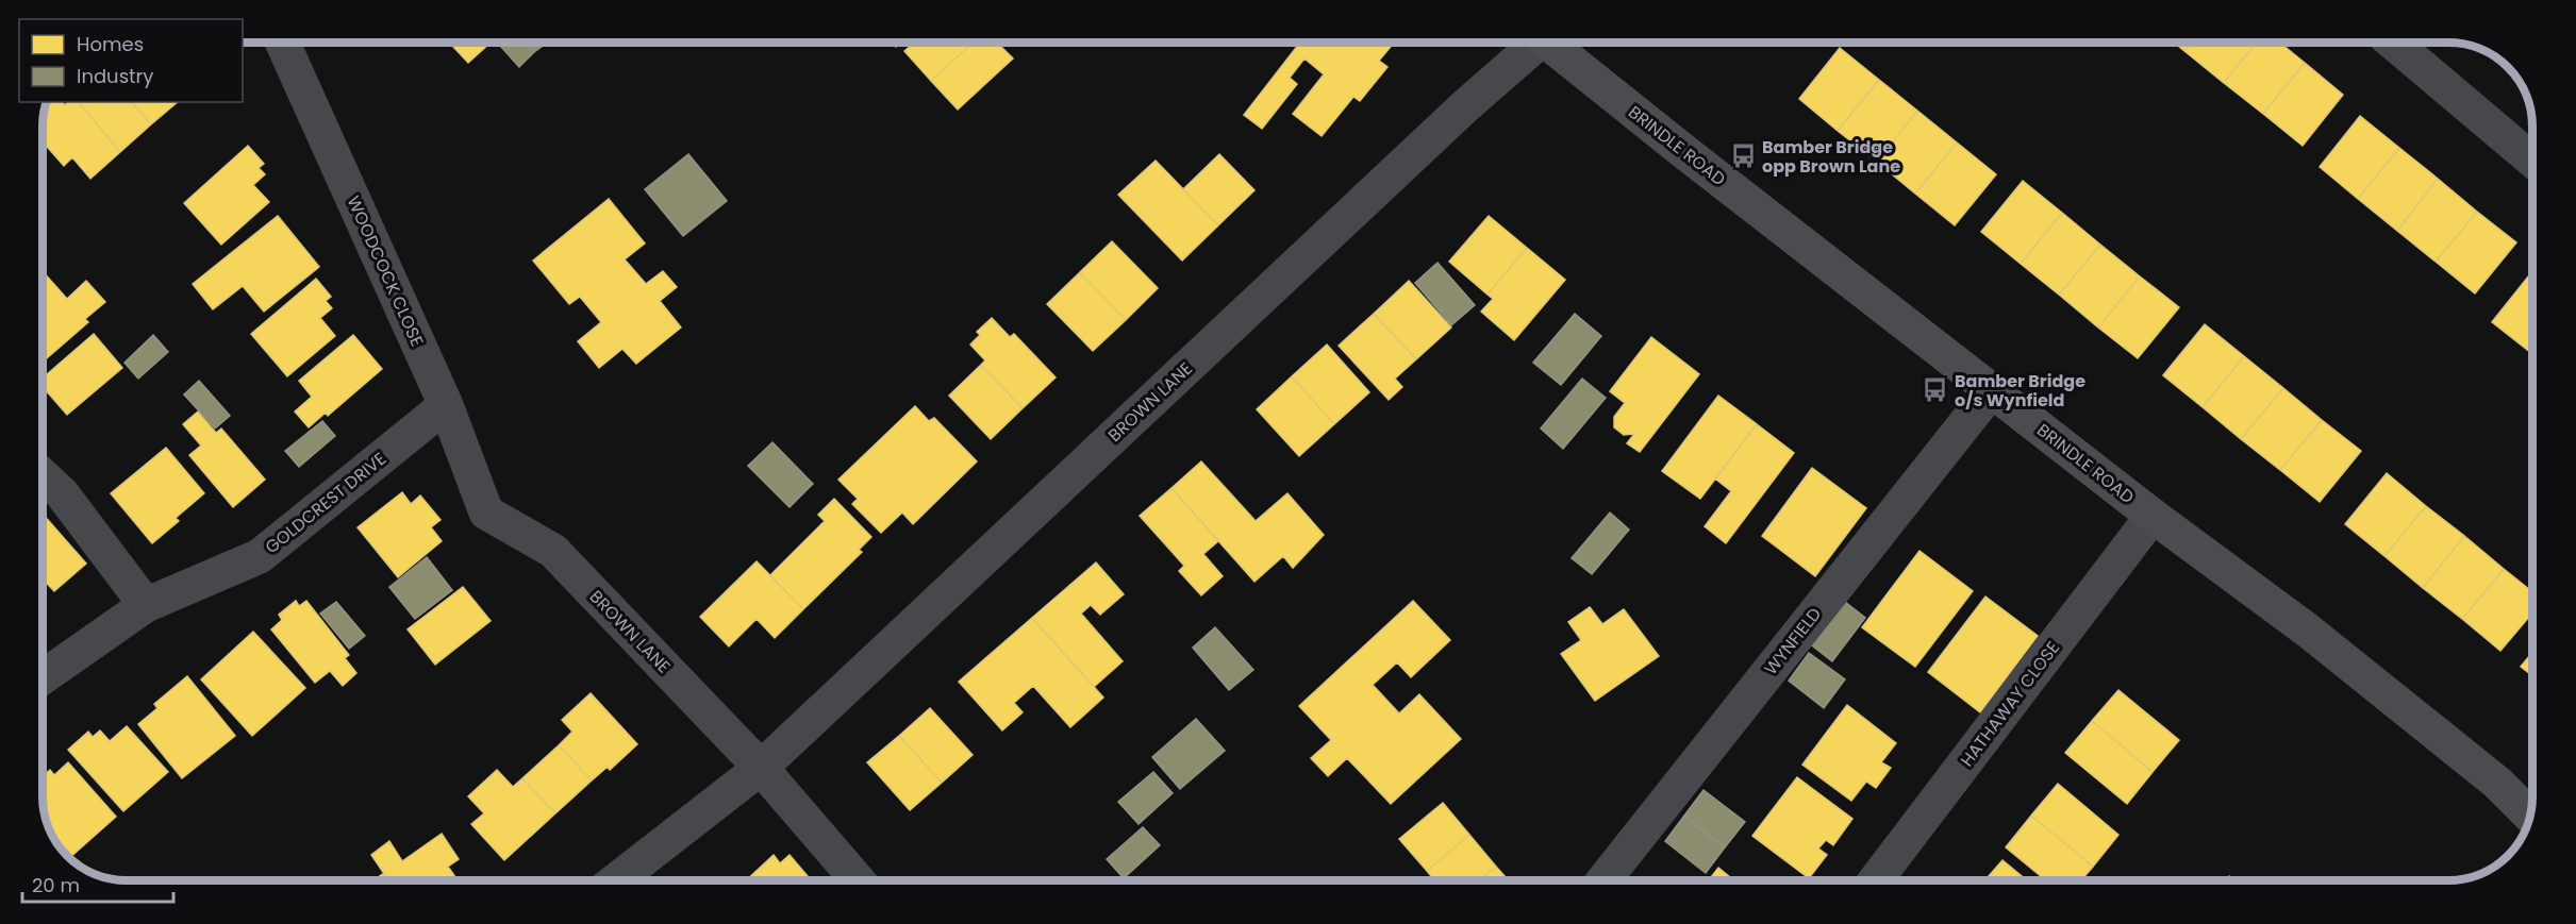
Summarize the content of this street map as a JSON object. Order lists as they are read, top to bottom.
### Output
{
  "streets": {
    "street": [
      "BRINDLE ROAD",
      "WOODCOCK CLOSE",
      "BROWN LANE",
      "GOLDCREST DRIVE",
      "WYNFIELD",
      "HATHAWAY CLOSE"
    ]
  },
  "crossings": [
    ["BRINDLE ROAD", "WYNFIELD"],
    ["BRINDLE ROAD", "HATHAWAY CLOSE"],
    ["WOODCOCK CLOSE", "BROWN LANE"],
    ["WOODCOCK CLOSE", "GOLDCREST DRIVE"]
  ],
  "places": {
    "bus stop": ["Bamber Bridge opp Brown Lane", "Bamber Bridge o/s Wynfield"]
  },
  "legend": ["Homes", "Industry"],
  "scale_bar": "20 m"
}
